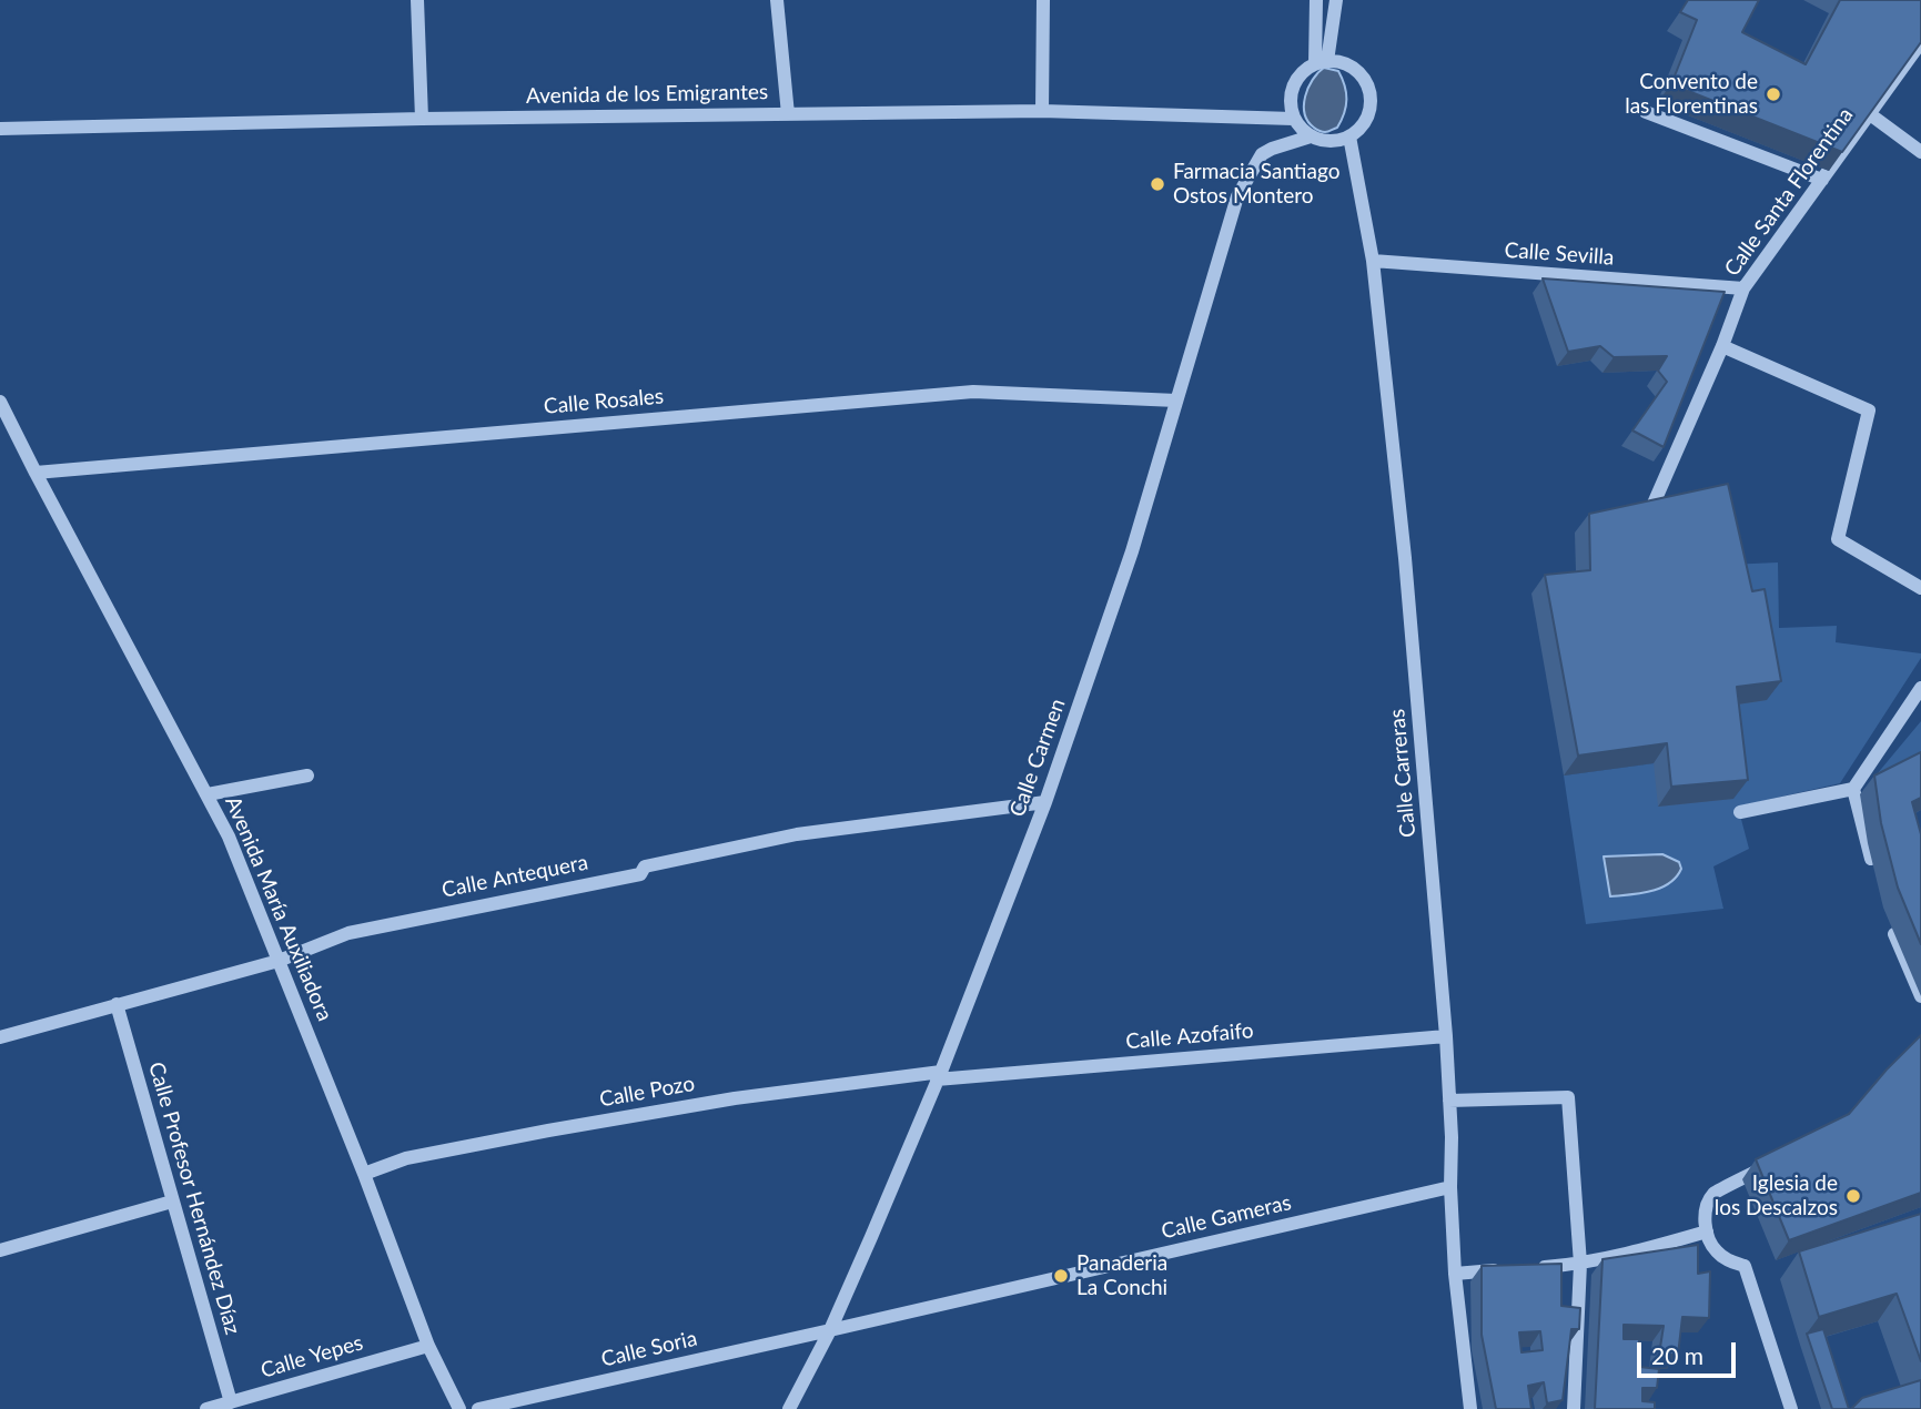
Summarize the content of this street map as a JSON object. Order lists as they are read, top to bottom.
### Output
{
  "streets": {
    "street": [
      "Avenida de los Emigrantes",
      "Calle Santa Florentina",
      "Calle Sevilla",
      "Calle Rosales",
      "Calle Carmen",
      "Calle Carreras",
      "Calle Antequera",
      "Avenida María Auxiliadora",
      "Calle Azofaifo",
      "Calle Pozo",
      "Calle Profesor Hernández Díaz",
      "Calle Gameras",
      "Calle Soria",
      "Calle Yepes"
    ]
  },
  "crossings": [
    ["Avenida de los Emigrantes", "Calle Carmen"],
    ["Avenida de los Emigrantes", "Calle Carreras"],
    ["Calle Santa Florentina", "Calle Sevilla"],
    ["Calle Sevilla", "Calle Carreras"],
    ["Calle Rosales", "Calle Carmen"],
    ["Calle Rosales", "Avenida María Auxiliadora"],
    ["Calle Carmen", "Calle Carreras"],
    ["Calle Carmen", "Calle Antequera"],
    ["Calle Carmen", "Calle Azofaifo"],
    ["Calle Carmen", "Calle Pozo"],
    ["Calle Carmen", "Calle Gameras"],
    ["Calle Carmen", "Calle Soria"],
    ["Calle Carreras", "Calle Azofaifo"],
    ["Calle Carreras", "Calle Gameras"],
    ["Calle Antequera", "Avenida María Auxiliadora"],
    ["Calle Antequera", "Calle Profesor Hernández Díaz"],
    ["Avenida María Auxiliadora", "Calle Pozo"],
    ["Avenida María Auxiliadora", "Calle Yepes"],
    ["Calle Azofaifo", "Calle Pozo"],
    ["Calle Profesor Hernández Díaz", "Calle Yepes"],
    ["Calle Gameras", "Calle Soria"]
  ],
  "places": [
    "Convento de las Florentinas",
    "Farmacia Santiago Ostos Montero",
    "Iglesia de los Descalzos",
    "Panaderia La Conchi"
  ],
  "scale_bar": "20 m"
}
